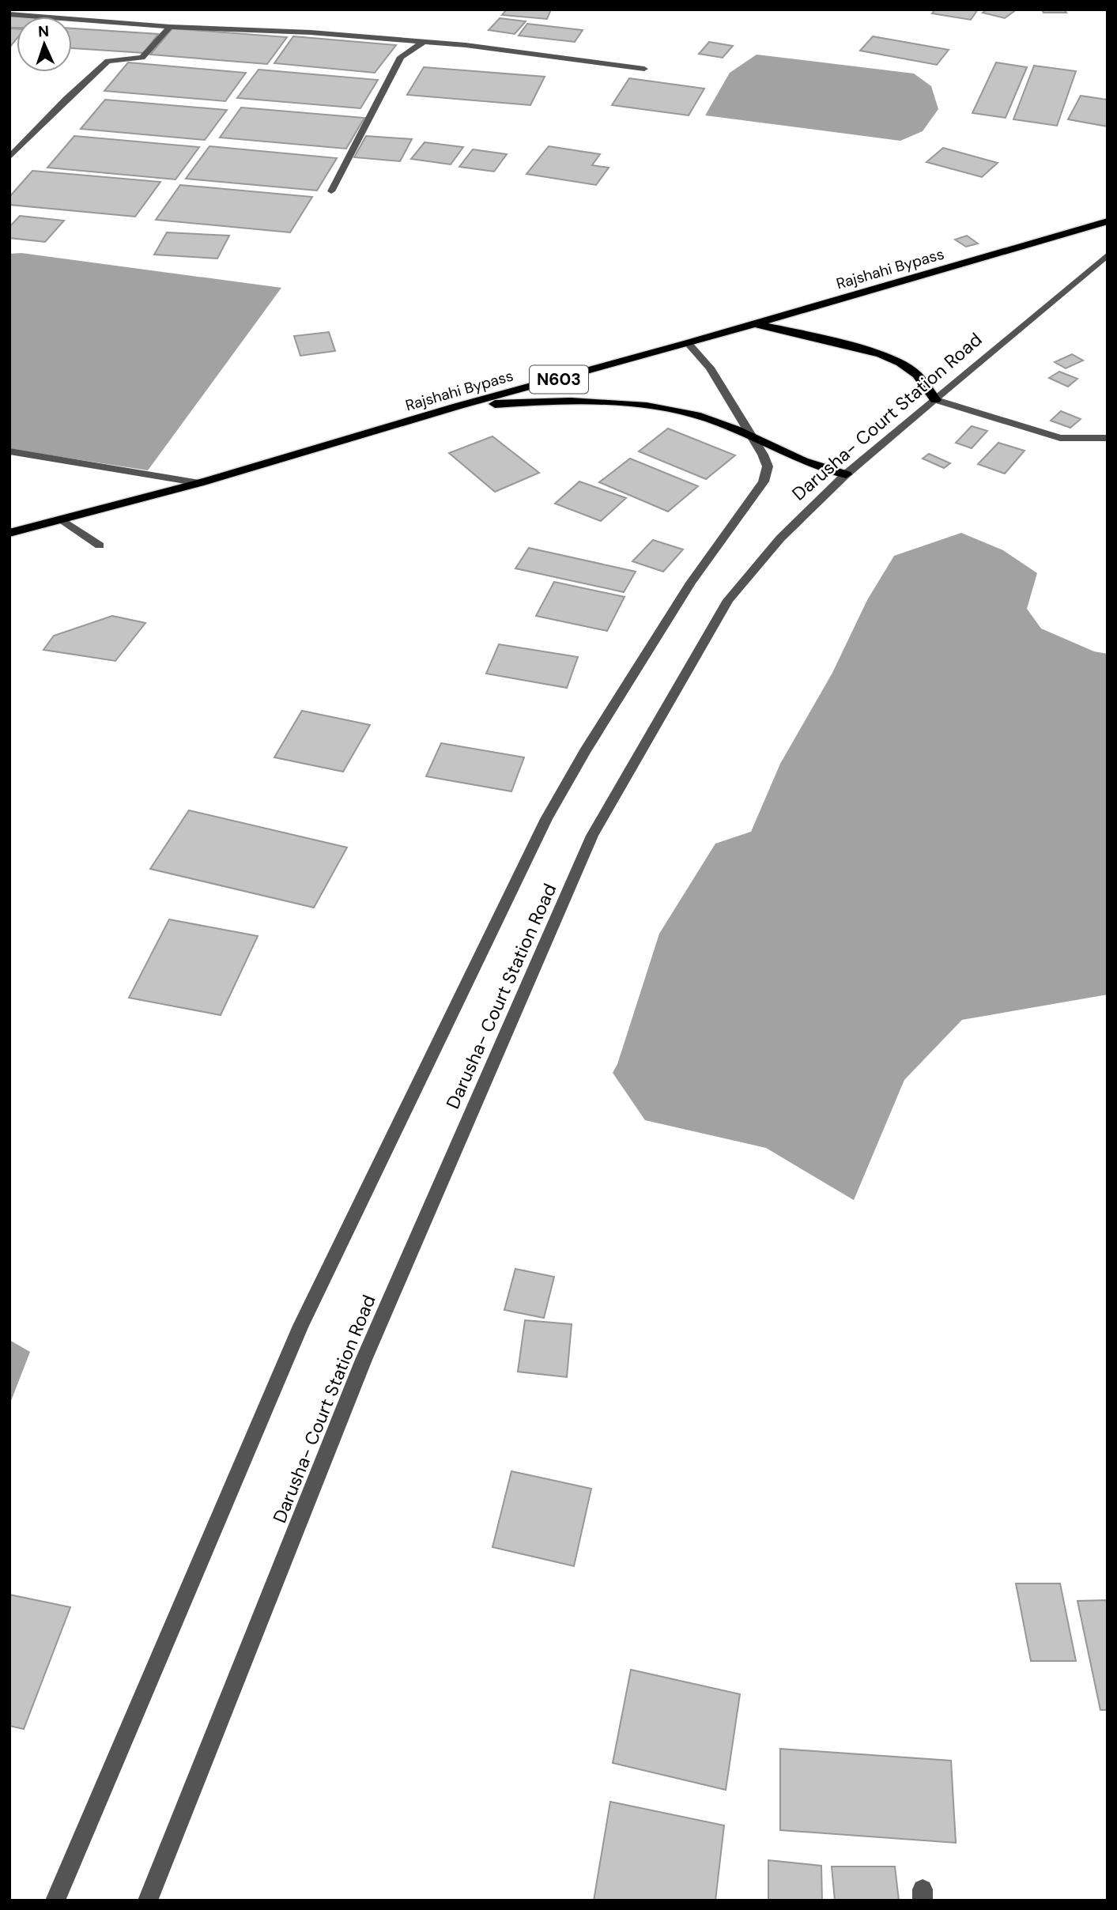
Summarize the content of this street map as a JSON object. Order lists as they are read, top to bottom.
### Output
{
  "streets": {
    "highway": ["Rajshahi Bypass", "N603"],
    "street": ["Darusha- Court Station Road"]
  },
  "crossings": [
    ["Rajshahi Bypass", "Darusha- Court Station Road"]
  ],
  "north": "top"
}
